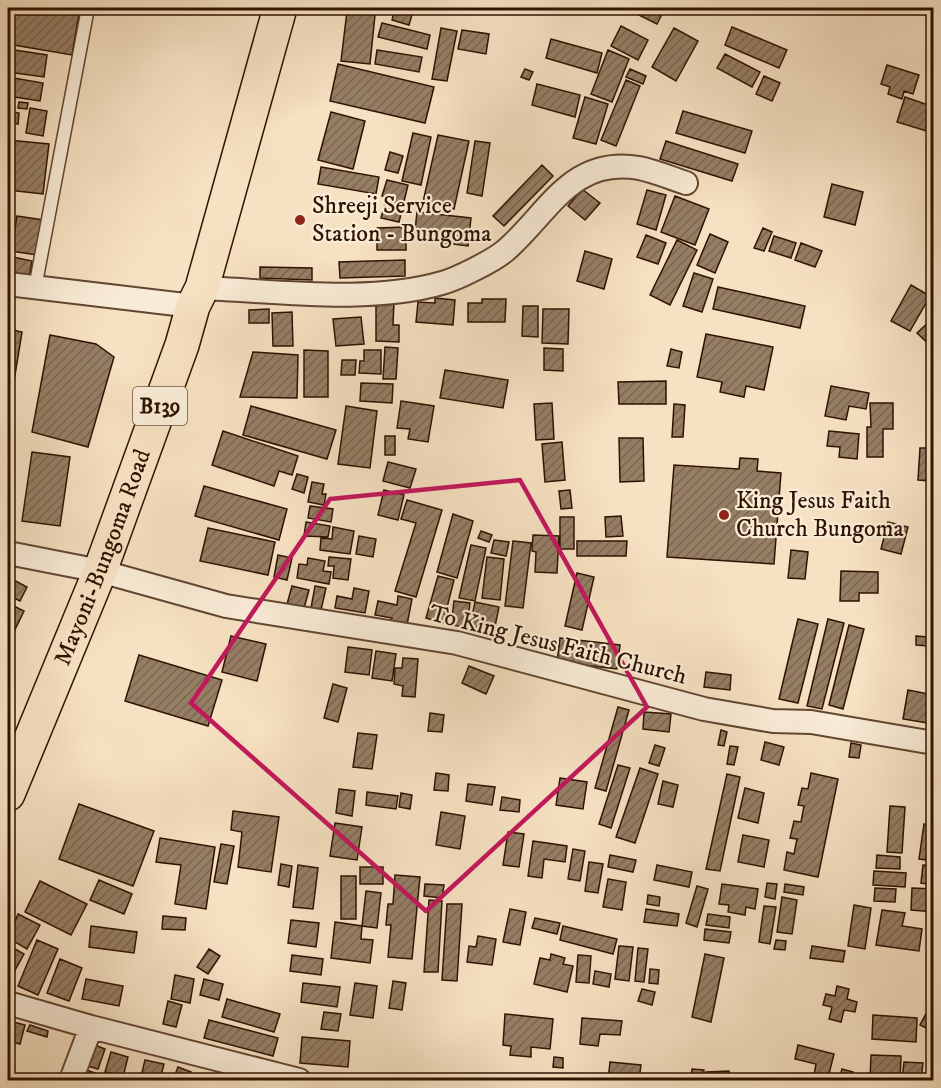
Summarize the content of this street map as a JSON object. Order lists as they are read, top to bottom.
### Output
{
  "streets": {
    "main road": ["B139", "Mayoni-Bungoma Road"],
    "street": ["To King Jesus Faith Church"]
  },
  "crossings": [
    ["Mayoni-Bungoma Road", "To King Jesus Faith Church"]
  ],
  "places": ["Shreeji Service Station - Bungoma", "King Jesus Faith Church Bungoma"]
}
